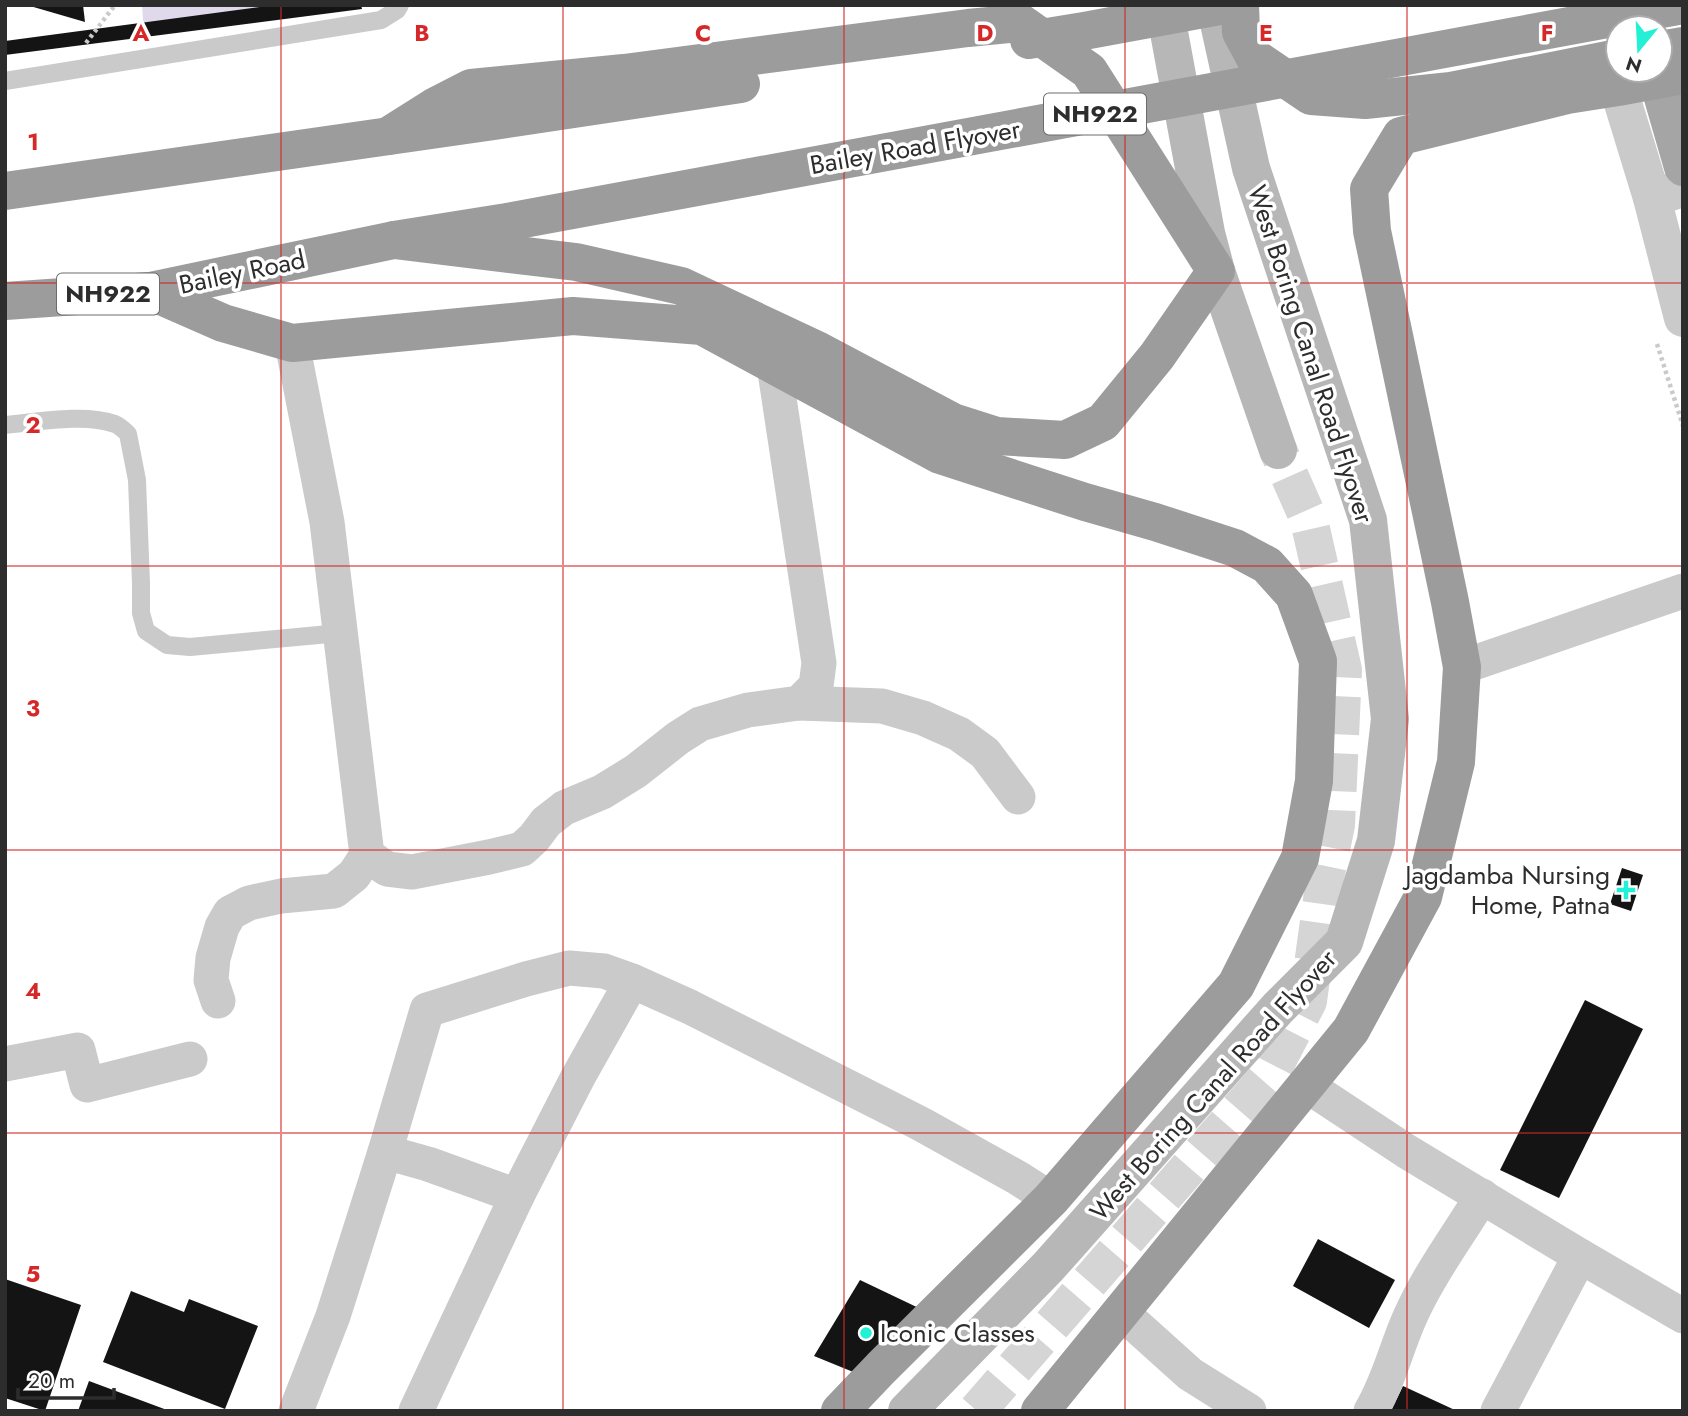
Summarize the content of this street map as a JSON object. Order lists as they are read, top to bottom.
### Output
{
  "streets": {
    "highway": ["NH922", "Bailey Road Flyover", "Bailey Road"],
    "main road": ["West Boring Canal Road Flyover"]
  },
  "crossings": [
    ["Bailey Road Flyover", "Bailey Road"]
  ],
  "places": {
    "health": ["Jagdamba Nursing Home, Patna"],
    "other": ["Iconic Classes"]
  },
  "scale_bar": "20 m",
  "north": "bottom",
  "grid": {
    "columns": [
      "A",
      "B",
      "C",
      "D",
      "E",
      "F"
    ],
    "rows": [
      "1",
      "2",
      "3",
      "4",
      "5"
    ]
  }
}
